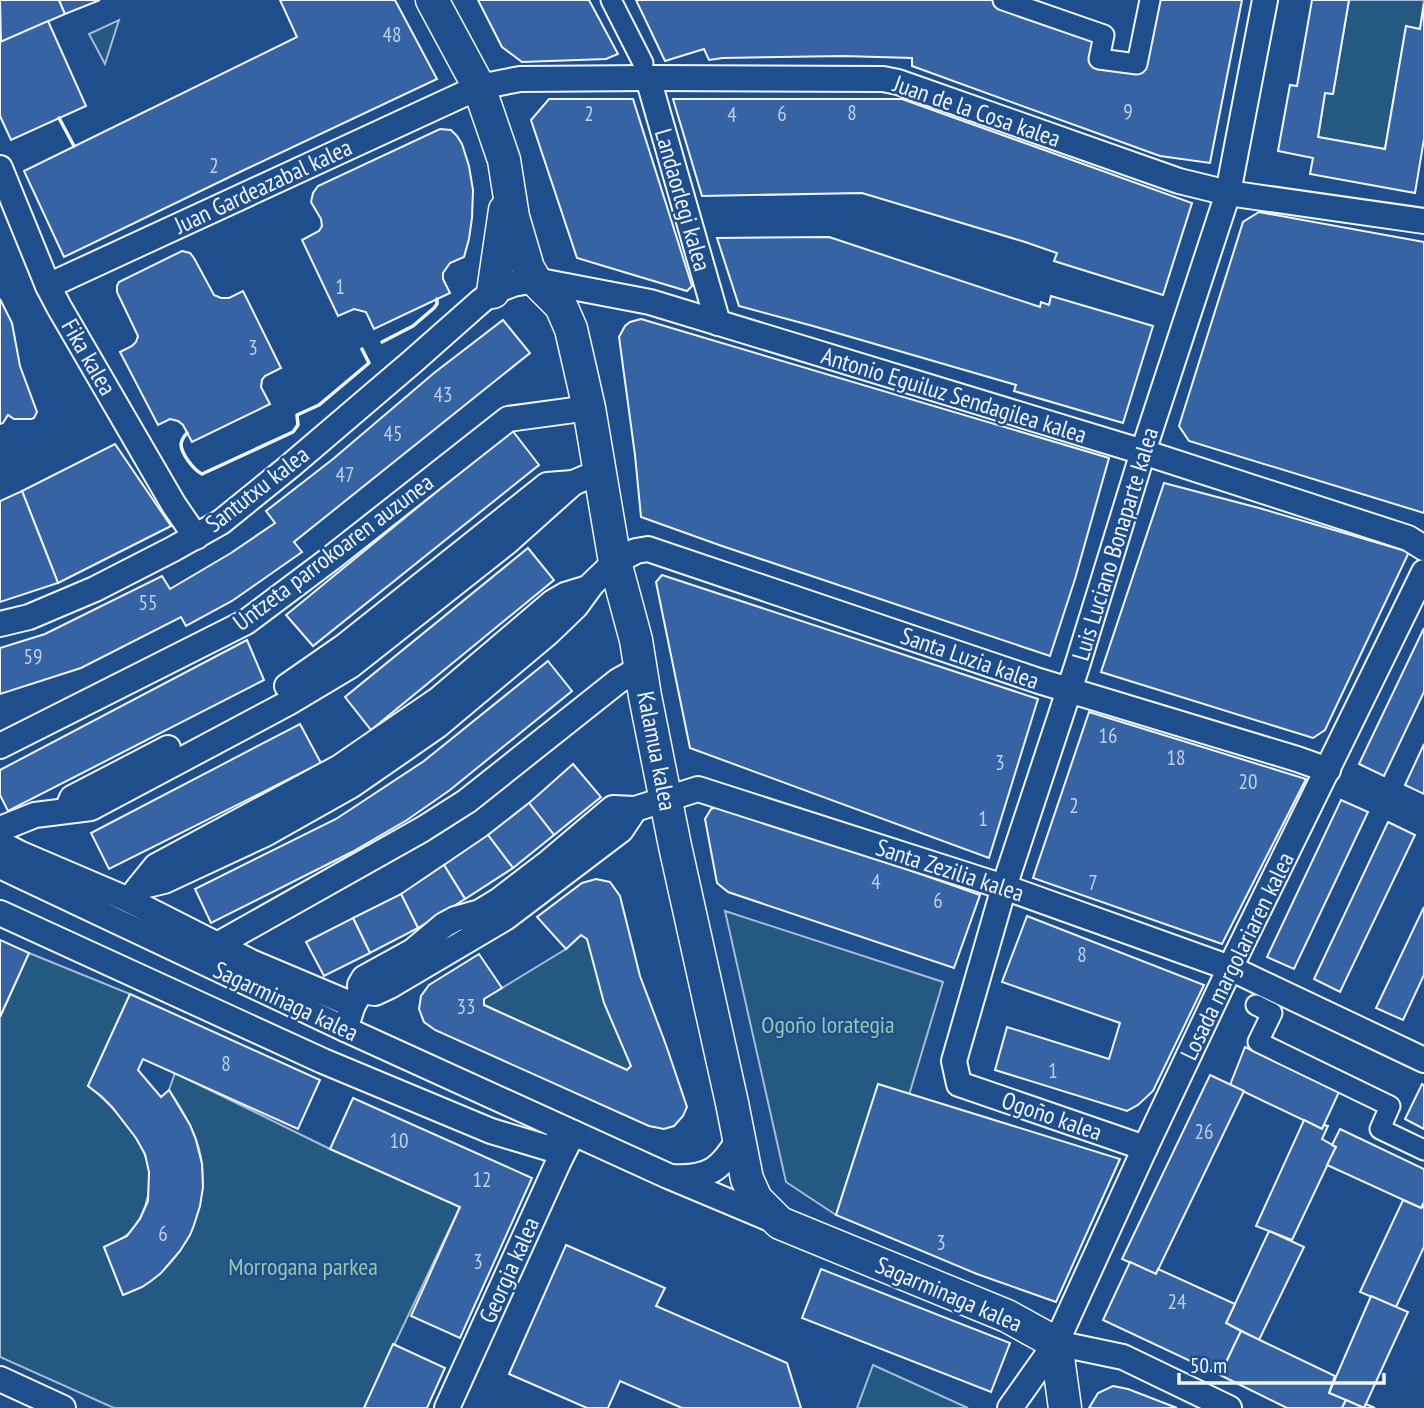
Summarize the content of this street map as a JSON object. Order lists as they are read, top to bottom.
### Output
{
  "streets": {
    "street": [
      "Juan de la Cosa kalea",
      "Juan Gardeazabal kalea",
      "Landaorlegi kalea",
      "Fika kalea",
      "Antonio Eguiluz Sendagilea kalea",
      "Santutxu kalea",
      "Luis Luciano Bonaparte kalea",
      "Untzeta parrokoaren auzunea",
      "Santa Luzia kalea",
      "Kalamua kalea",
      "Santa Zezilia kalea",
      "Losada margolariaren kalea",
      "Sagarminaga kalea",
      "Ogoño kalea",
      "Georgia kalea"
    ]
  },
  "crossings": [
    ["Juan de la Cosa kalea", "Juan Gardeazabal kalea"],
    ["Juan de la Cosa kalea", "Landaorlegi kalea"],
    ["Juan de la Cosa kalea", "Luis Luciano Bonaparte kalea"],
    ["Juan Gardeazabal kalea", "Fika kalea"],
    ["Landaorlegi kalea", "Antonio Eguiluz Sendagilea kalea"],
    ["Fika kalea", "Santutxu kalea"],
    ["Antonio Eguiluz Sendagilea kalea", "Santutxu kalea"],
    ["Antonio Eguiluz Sendagilea kalea", "Luis Luciano Bonaparte kalea"],
    ["Antonio Eguiluz Sendagilea kalea", "Kalamua kalea"],
    ["Luis Luciano Bonaparte kalea", "Santa Luzia kalea"],
    ["Luis Luciano Bonaparte kalea", "Santa Zezilia kalea"],
    ["Luis Luciano Bonaparte kalea", "Ogoño kalea"],
    ["Untzeta parrokoaren auzunea", "Kalamua kalea"],
    ["Santa Luzia kalea", "Kalamua kalea"],
    ["Santa Luzia kalea", "Losada margolariaren kalea"],
    ["Kalamua kalea", "Santa Zezilia kalea"],
    ["Kalamua kalea", "Sagarminaga kalea"],
    ["Santa Zezilia kalea", "Losada margolariaren kalea"],
    ["Losada margolariaren kalea", "Sagarminaga kalea"],
    ["Losada margolariaren kalea", "Ogoño kalea"],
    ["Sagarminaga kalea", "Georgia kalea"]
  ],
  "parks": ["Ogoño lorategia", "Morrogana parkea"],
  "house_numbers": [
    "48",
    "9",
    "8",
    "2",
    "6",
    "4",
    "2",
    "1",
    "3",
    "43",
    "45",
    "47",
    "55",
    "59",
    "16",
    "18",
    "3",
    "20",
    "2",
    "1",
    "4",
    "7",
    "6",
    "8",
    "33",
    "8",
    "1",
    "26",
    "10",
    "12",
    "6",
    "3",
    "3",
    "24"
  ],
  "scale_bar": "50 m"
}
